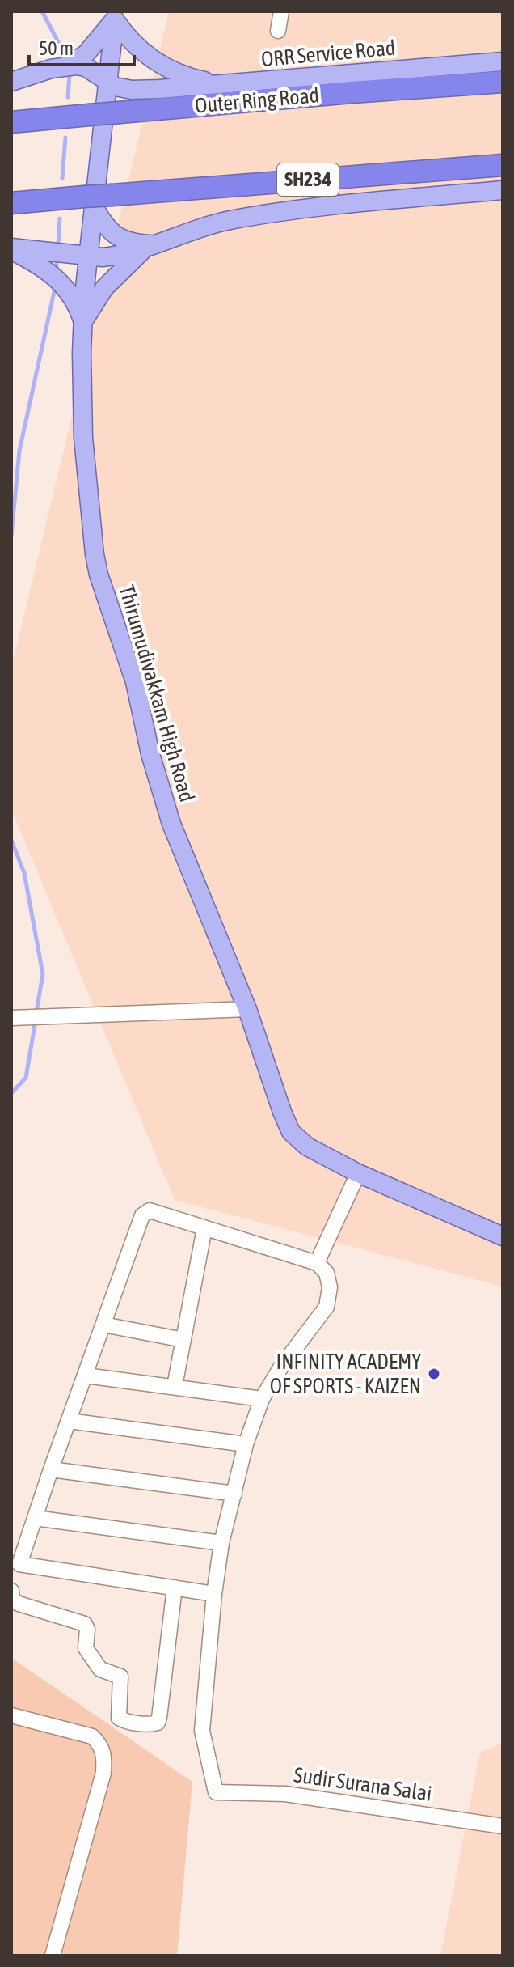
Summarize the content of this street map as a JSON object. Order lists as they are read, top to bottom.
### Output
{
  "streets": {
    "highway": ["Outer Ring Road", "SH234"],
    "main road": ["ORR Service Road", "Thirumudivakkam High Road"],
    "street": ["Sudir Surana Salai"]
  },
  "crossings": [
    ["ORR Service Road", "Thirumudivakkam High Road"],
    ["SH234", "Thirumudivakkam High Road"]
  ],
  "places": ["INFINITY ACADEMY OF SPORTS - KAIZEN"],
  "scale_bar": "50 m"
}
